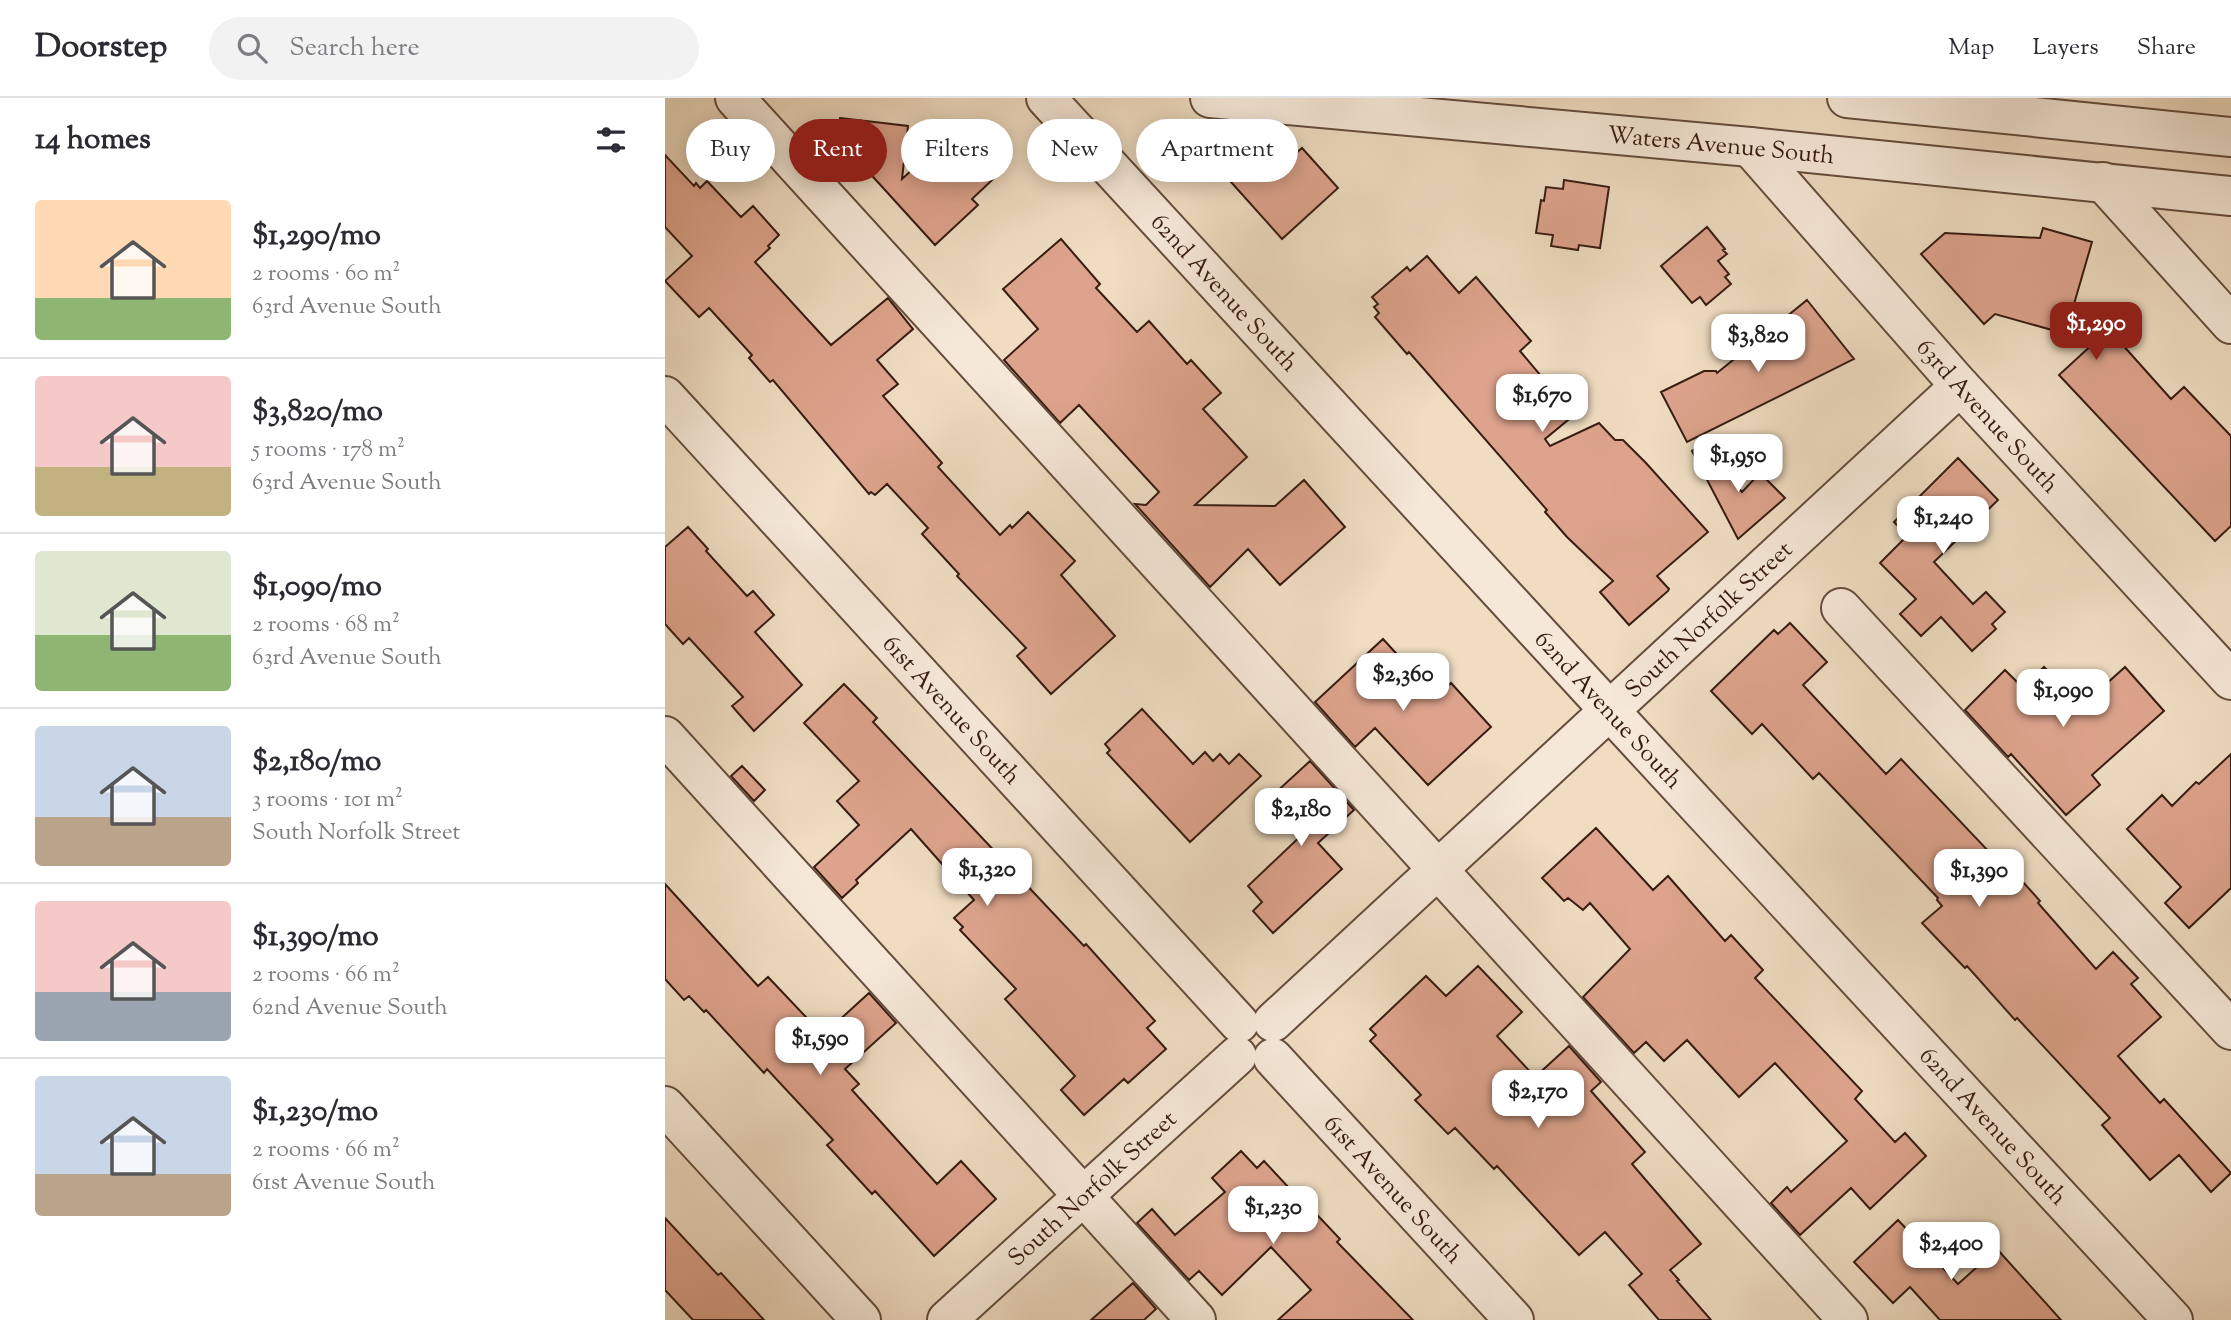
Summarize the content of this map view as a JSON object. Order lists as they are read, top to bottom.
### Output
{
  "streets": {
    "street": [
      "Waters Avenue South",
      "62nd Avenue South",
      "63rd Avenue South",
      "South Norfolk Street",
      "61st Avenue South"
    ]
  },
  "crossings": [
    ["Waters Avenue South", "63rd Avenue South"],
    ["62nd Avenue South", "South Norfolk Street"],
    ["63rd Avenue South", "South Norfolk Street"],
    ["South Norfolk Street", "61st Avenue South"]
  ],
  "page": {
    "header": "Doorstep",
    "search": "Search here",
    "nav": ["Map", "Layers", "Share"],
    "heading": "14 homes",
    "chip": [
      "Buy",
      "Rent",
      "Filters",
      "New",
      "Apartment"
    ],
    "list": [
      {
        "name": "$1,290/mo",
        "note": "2 rooms · 60 m² · 63rd Avenue South"
      },
      {
        "name": "$3,820/mo",
        "note": "5 rooms · 178 m² · 63rd Avenue South"
      },
      {
        "name": "$1,090/mo",
        "note": "2 rooms · 68 m² · 63rd Avenue South"
      },
      {
        "name": "$2,180/mo",
        "note": "3 rooms · 101 m² · South Norfolk Street"
      },
      {
        "name": "$1,390/mo",
        "note": "2 rooms · 66 m² · 62nd Avenue South"
      },
      {
        "name": "$1,230/mo",
        "note": "2 rooms · 66 m² · 61st Avenue South"
      }
    ],
    "price": [
      "$1,290",
      "$3,820",
      "$1,670",
      "$1,950",
      "$1,240",
      "$2,360",
      "$1,090",
      "$2,180",
      "$1,320",
      "$1,390",
      "$1,590",
      "$2,170",
      "$1,230",
      "$2,400"
    ]
  }
}
